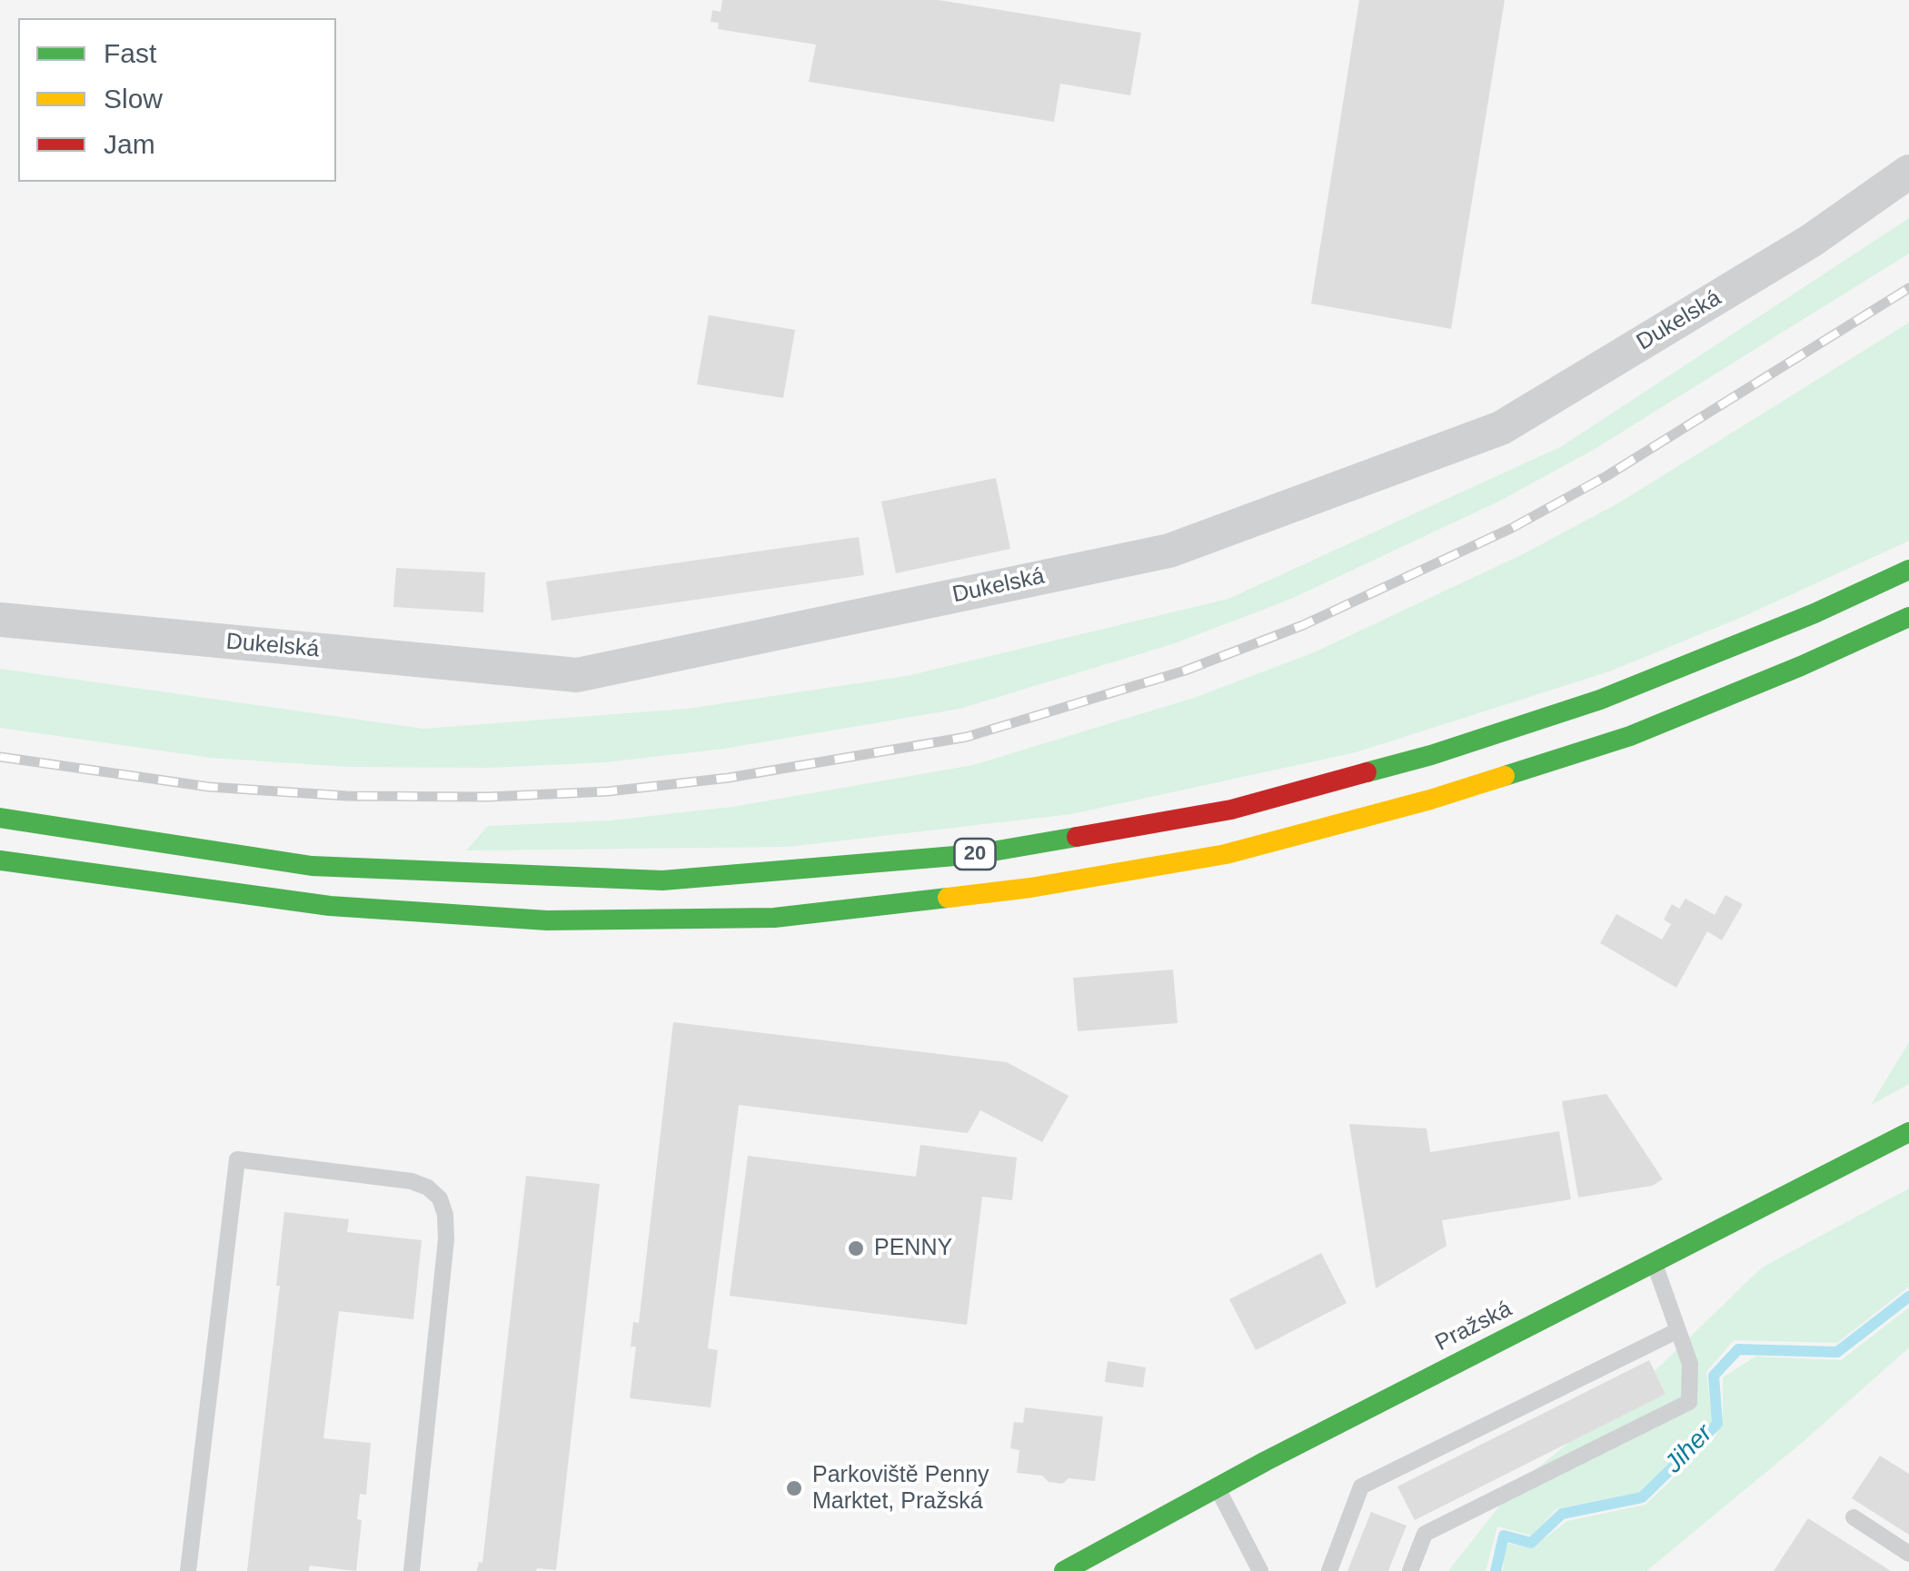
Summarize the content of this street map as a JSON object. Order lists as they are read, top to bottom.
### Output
{
  "streets": {
    "main road": ["20", "Pražská"],
    "street": ["Dukelská"]
  },
  "water": ["Jiher"],
  "places": ["PENNY", "Parkoviště Penny Marktet, Pražská"],
  "legend": ["Fast", "Slow", "Jam"]
}
